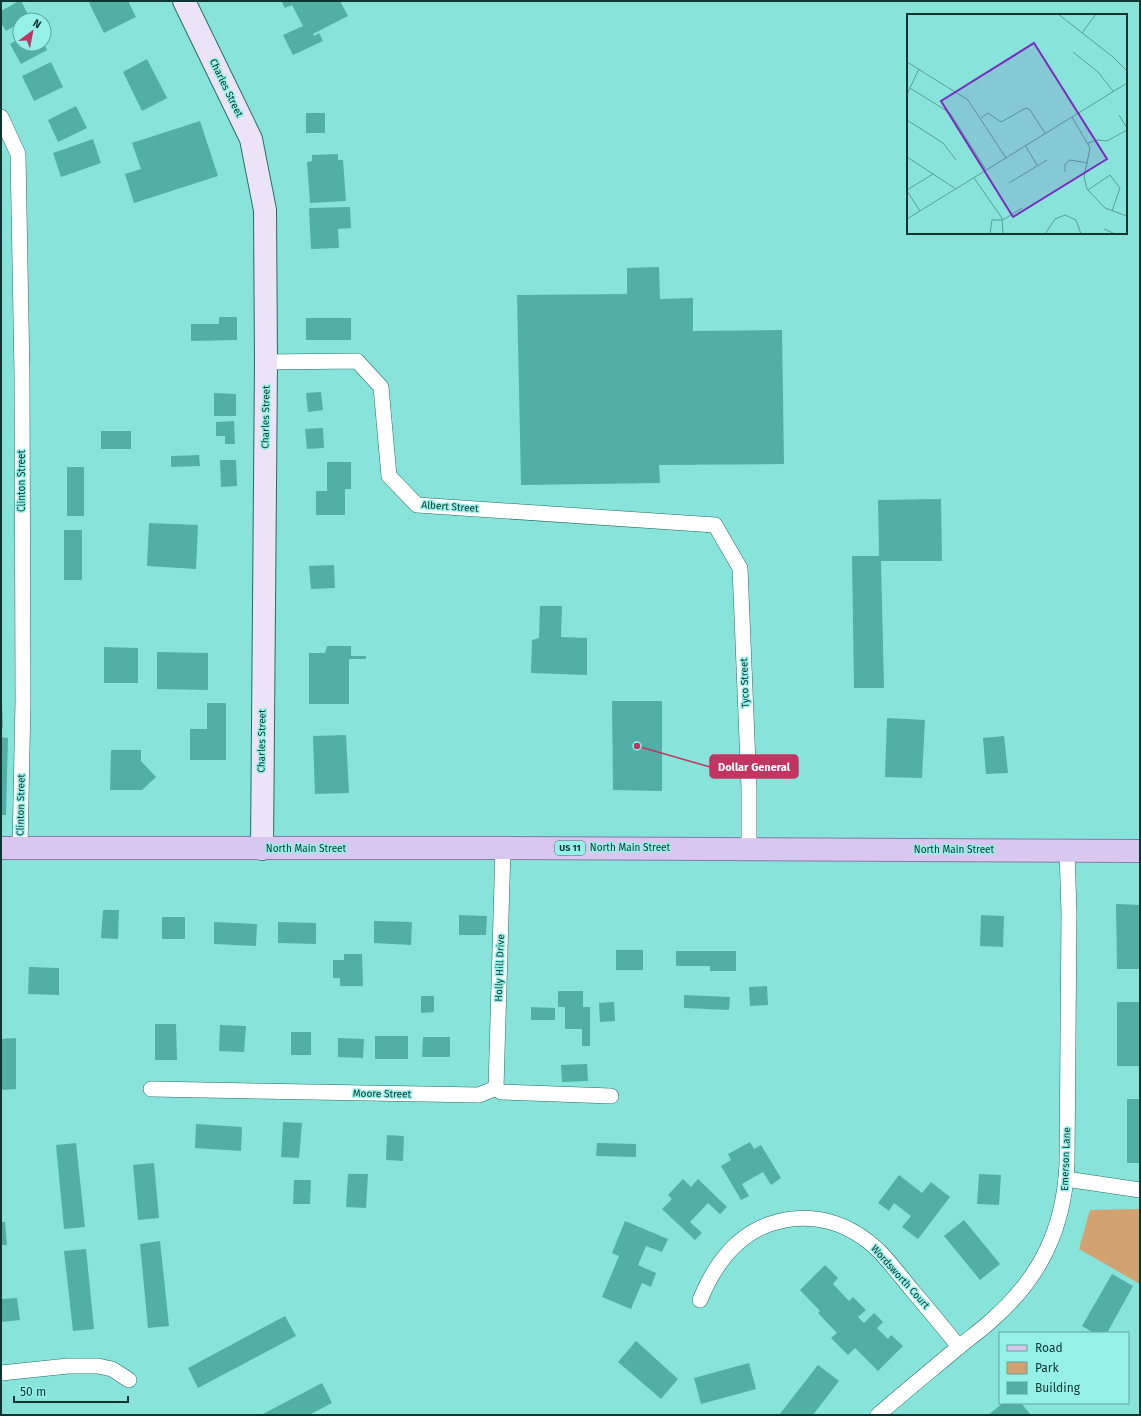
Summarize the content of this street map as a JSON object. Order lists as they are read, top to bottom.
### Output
{
  "streets": {
    "main road": ["US 11", "North Main Street"],
    "street": [
      "Charles Street",
      "Clinton Street",
      "Albert Street",
      "Tyco Street",
      "Holly Hill Drive",
      "Moore Street",
      "Emerson Lane",
      "Wordsworth Court"
    ]
  },
  "crossings": [
    ["Charles Street", "Albert Street"],
    ["Charles Street", "North Main Street"],
    ["Clinton Street", "North Main Street"],
    ["Albert Street", "Tyco Street"],
    ["Tyco Street", "North Main Street"],
    ["North Main Street", "Holly Hill Drive"],
    ["North Main Street", "Emerson Lane"],
    ["Holly Hill Drive", "Moore Street"],
    ["Emerson Lane", "Wordsworth Court"]
  ],
  "places": ["Dollar General"],
  "legend": ["Road", "Park", "Building"],
  "scale_bar": "50 m",
  "north": "top right"
}
